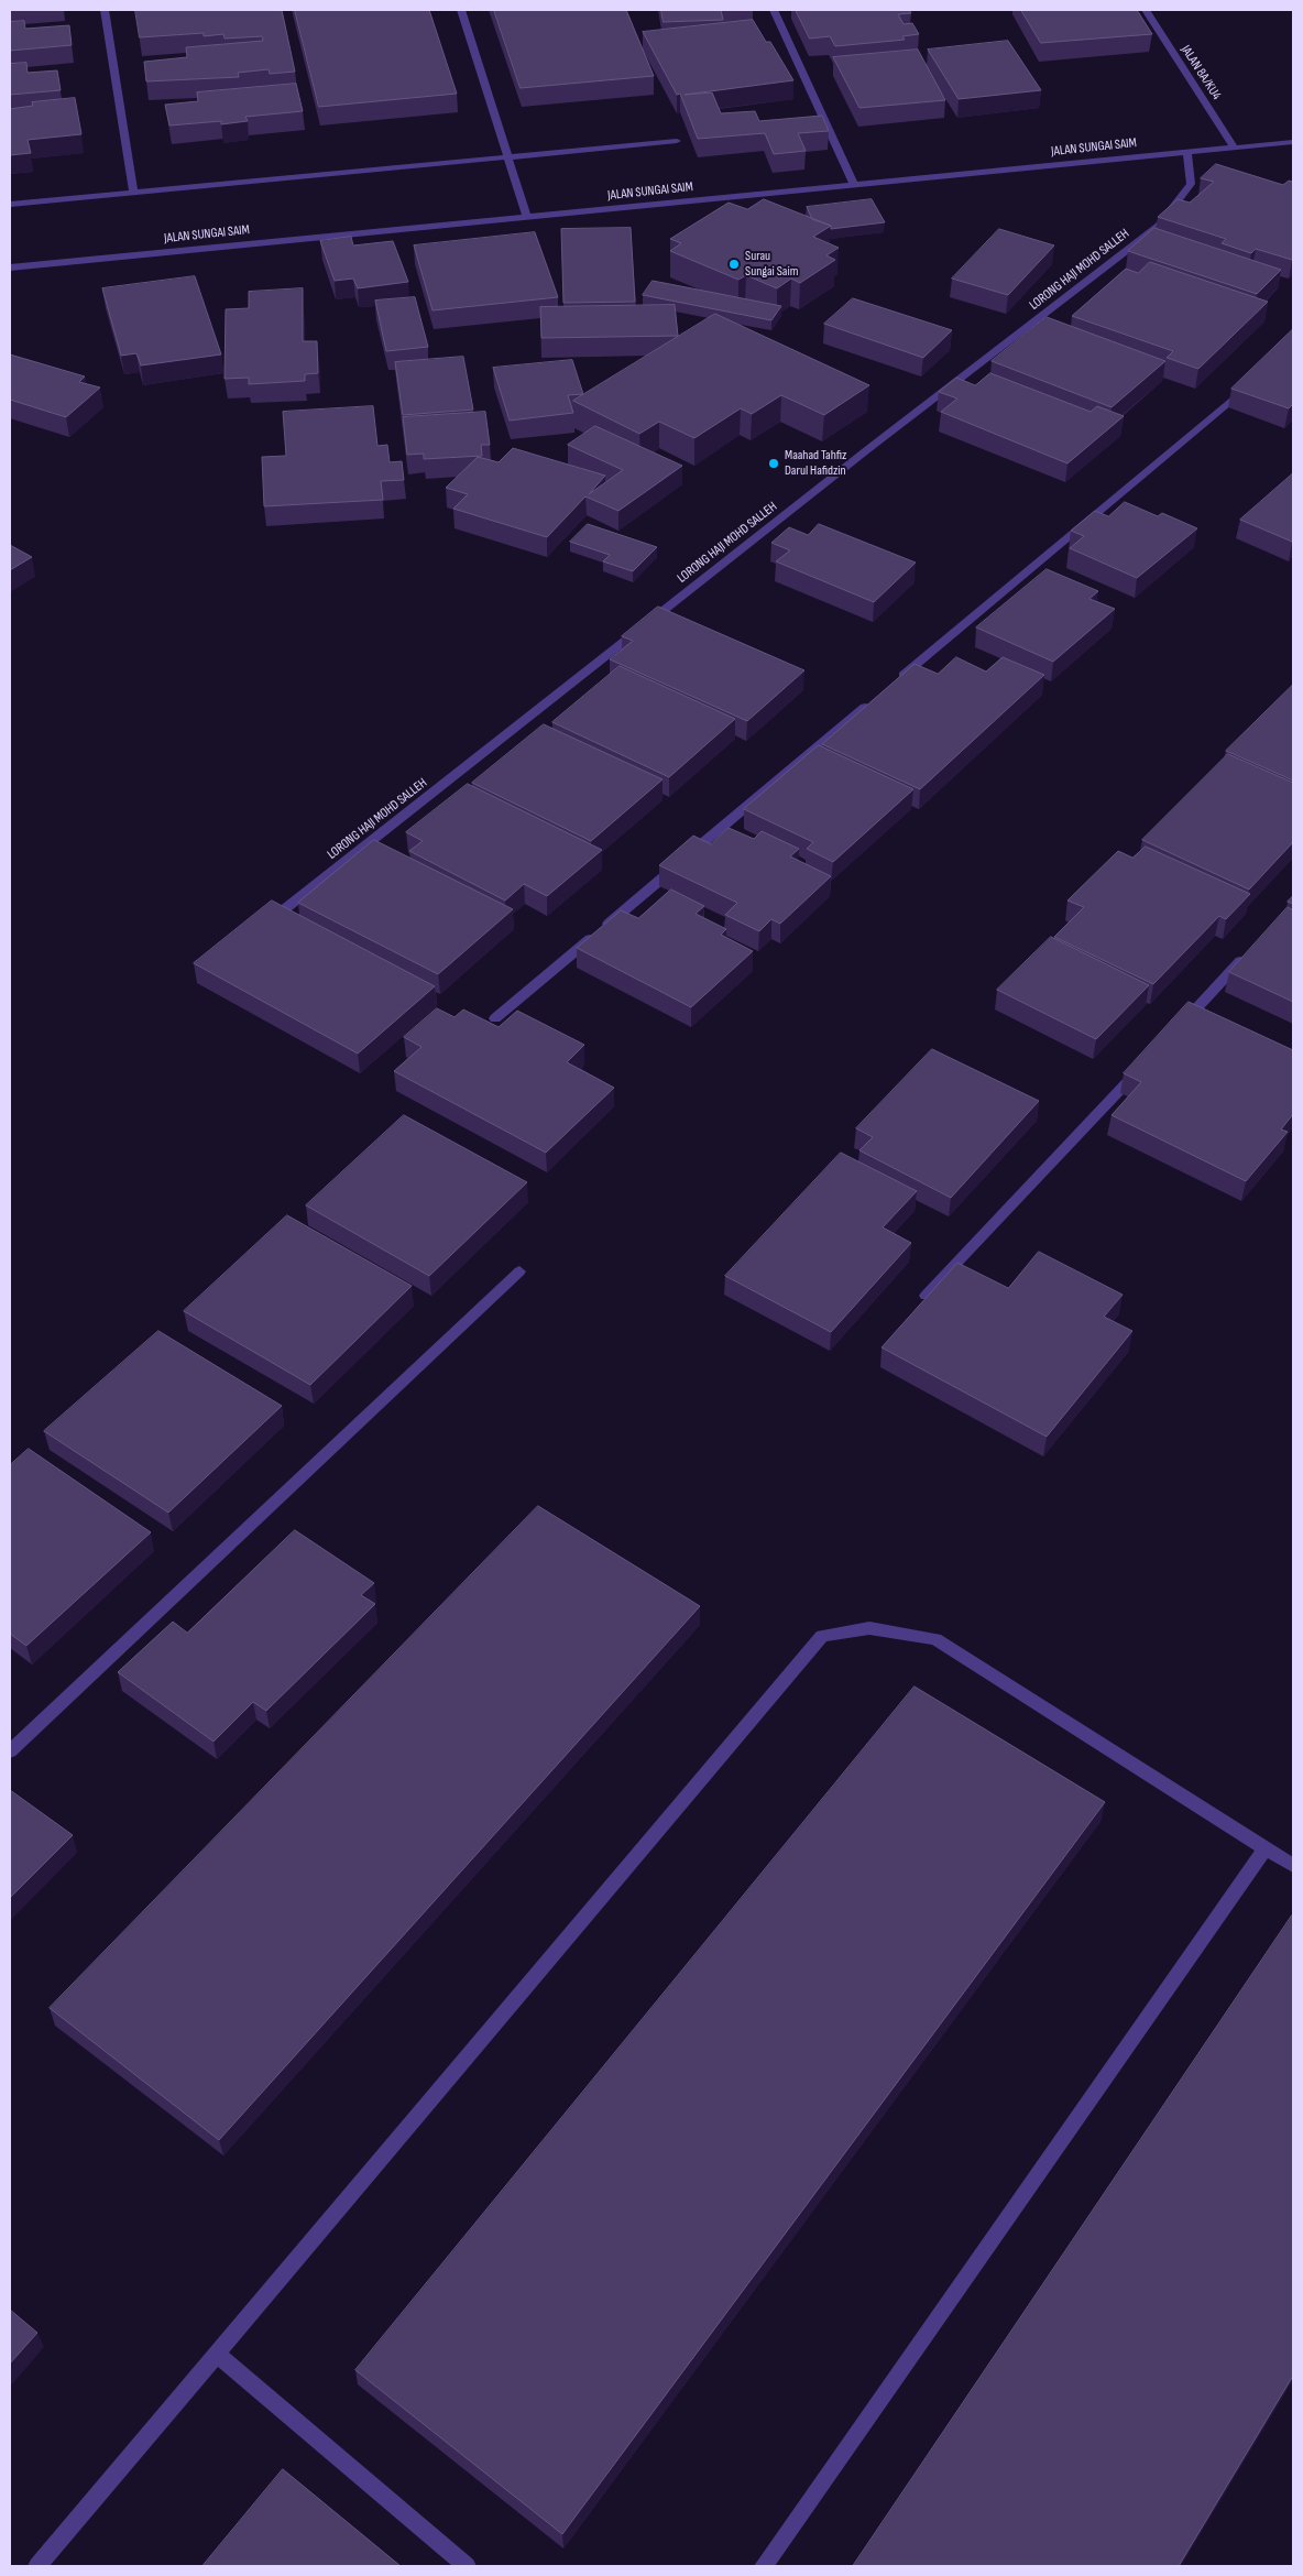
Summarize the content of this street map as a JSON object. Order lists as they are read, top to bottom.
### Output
{
  "streets": {
    "street": ["JALAN 8A/KU4", "JALAN SUNGAI SAIM", "LORONG HAJI MOHD SALLEH"]
  },
  "crossings": [
    ["JALAN 8A/KU4", "JALAN SUNGAI SAIM"],
    ["JALAN SUNGAI SAIM", "LORONG HAJI MOHD SALLEH"]
  ],
  "places": ["Surau Sungai Saim", "Maahad Tahfiz Darul Hafidzin"]
}
